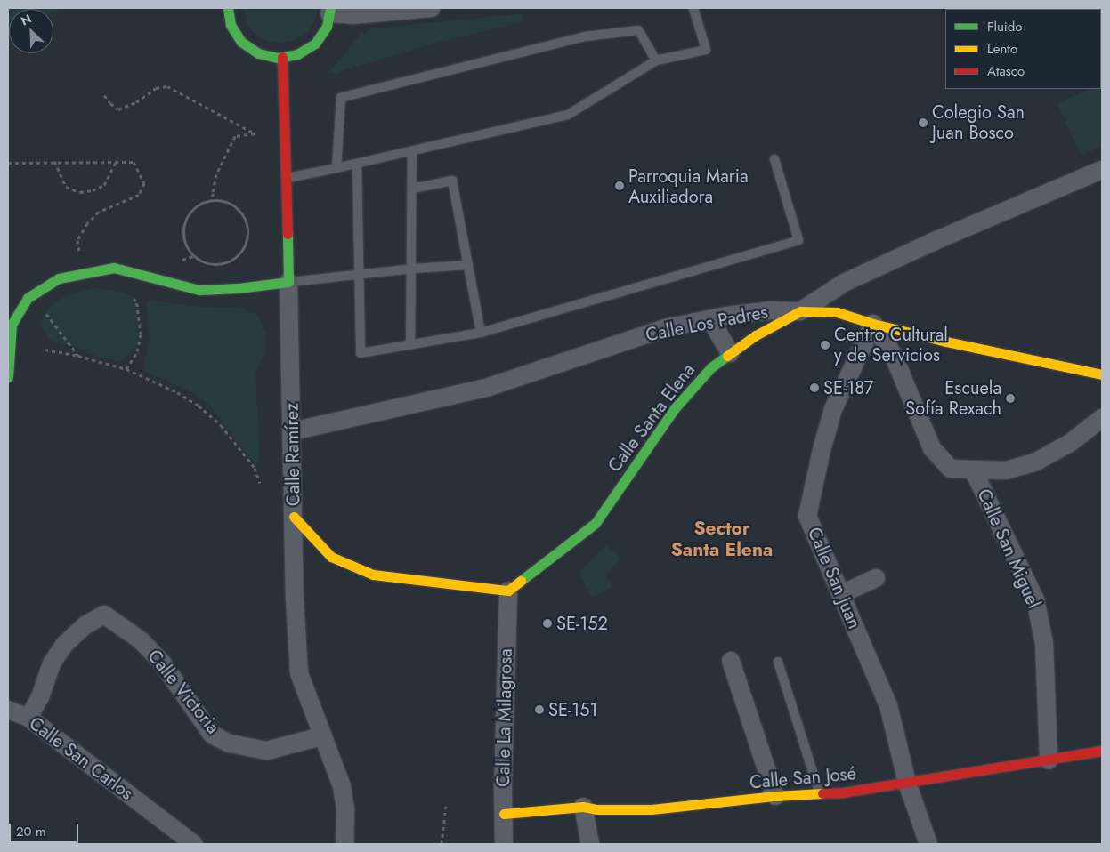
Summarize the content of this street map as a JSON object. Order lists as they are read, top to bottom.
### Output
{
  "streets": {
    "street": [
      "Calle Los Padres",
      "Calle Santa Elena",
      "Calle Ramírez",
      "Calle San Miguel",
      "Calle San Juan",
      "Calle Victoria",
      "Calle La Milagrosa",
      "Calle San Carlos",
      "Calle San José"
    ]
  },
  "crossings": [
    ["Calle Los Padres", "Calle Santa Elena"],
    ["Calle Los Padres", "Calle Ramírez"],
    ["Calle Santa Elena", "Calle La Milagrosa"],
    ["Calle Ramírez", "Calle Victoria"],
    ["Calle San Miguel", "Calle San José"],
    ["Calle San Juan", "Calle San José"],
    ["Calle Victoria", "Calle San Carlos"],
    ["Calle La Milagrosa", "Calle San José"]
  ],
  "districts": ["Sector Santa Elena"],
  "places": [
    "Colegio San Juan Bosco",
    "Parroquia Maria Auxiliadora",
    "Centro Cultural y de Servicios",
    "SE-187",
    "Escuela Sofía Rexach",
    "SE-152",
    "SE-151"
  ],
  "legend": ["Fluido", "Lento", "Atasco"],
  "scale_bar": "20 m",
  "north": "top left"
}
